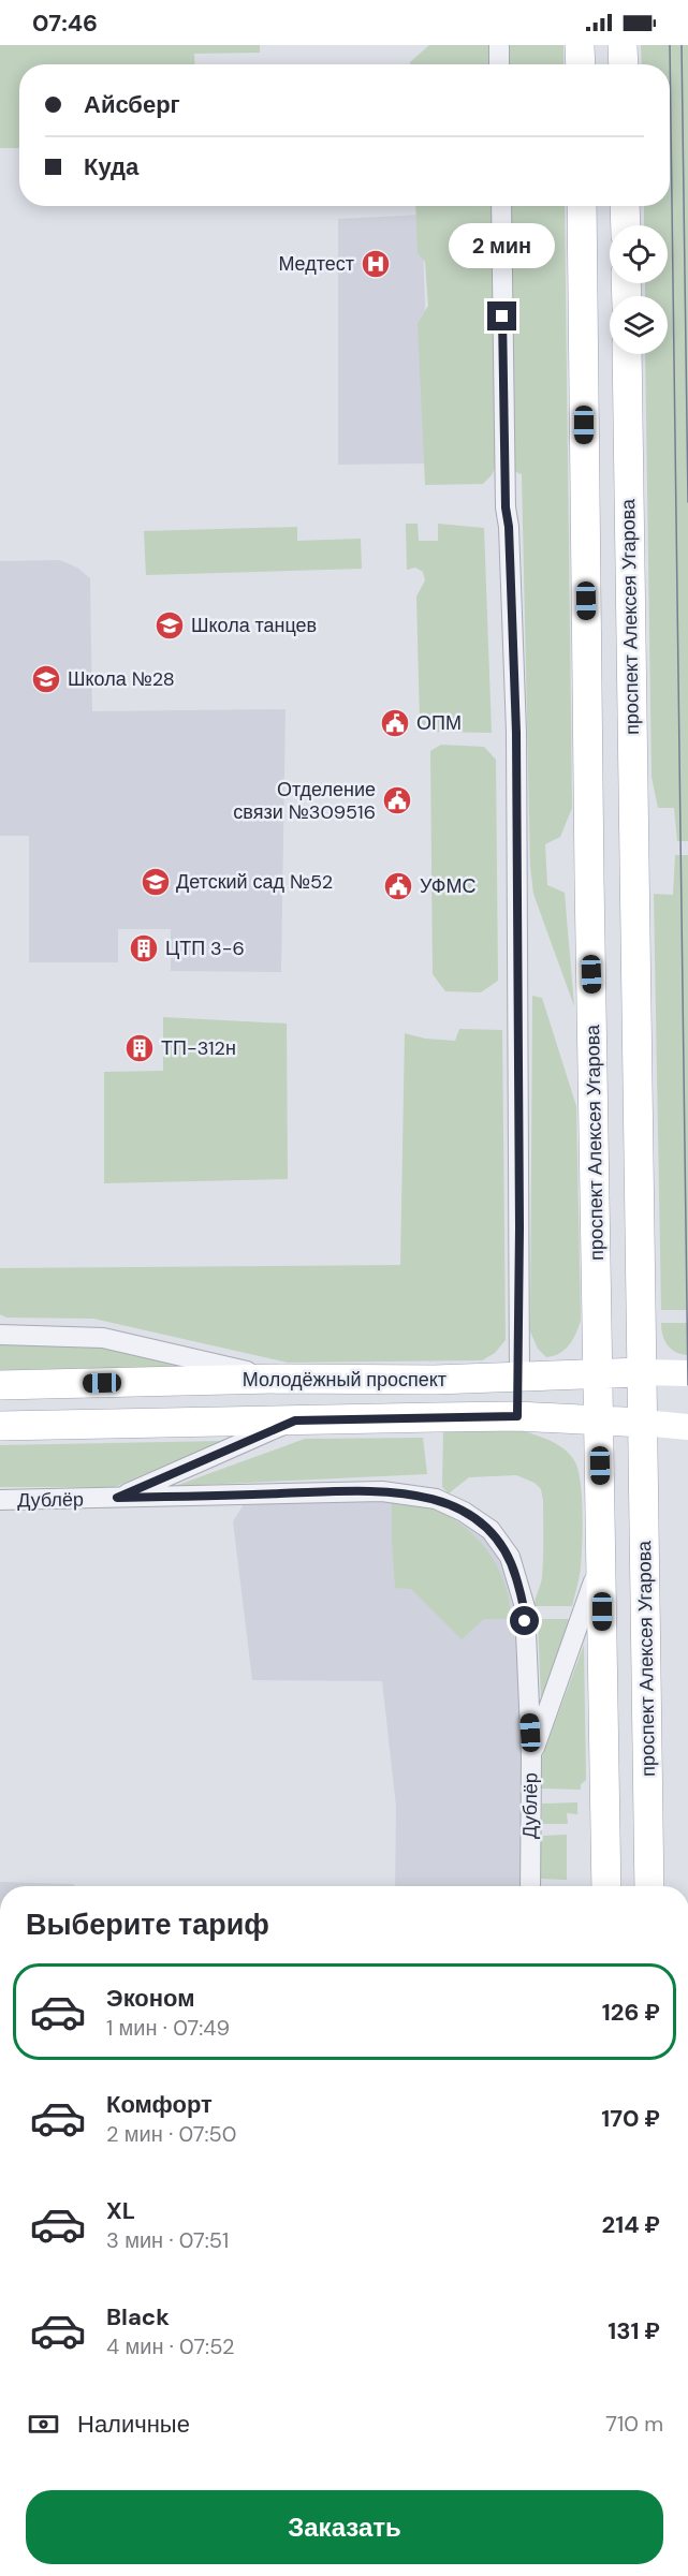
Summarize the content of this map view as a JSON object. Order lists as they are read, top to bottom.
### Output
{
  "streets": {
    "main road": ["проспект Алексея Угарова", "Молодёжный проспект"],
    "street": ["Дублёр"]
  },
  "crossings": [
    ["проспект Алексея Угарова", "Молодёжный проспект"],
    ["Молодёжный проспект", "Дублёр"]
  ],
  "places": {
    "hospital": ["Медтест"],
    "school or university": ["Школа танцев", "Школа №28", "Детский сад №52"],
    "public building": ["ОПМ", "Отделение связи №309516", "УФМС"],
    "building": ["ЦТП 3-6", "ТП-312н"]
  },
  "page": {
    "status": "07:46",
    "banner": ["Айсберг", "Куда"],
    "bubble": "2 мин",
    "heading": "Выберите тариф",
    "list": [
      {
        "name": "Эконом",
        "note": "1 мин · 07:49",
        "value": "126 ₽"
      },
      {
        "name": "Комфорт",
        "note": "2 мин · 07:50",
        "value": "170 ₽"
      },
      {
        "name": "XL",
        "note": "3 мин · 07:51",
        "value": "214 ₽"
      },
      {
        "name": "Black",
        "note": "4 мин · 07:52",
        "value": "131 ₽"
      }
    ],
    "pay": ["Наличные", "710 m"],
    "buttons": "Заказать"
  }
}
